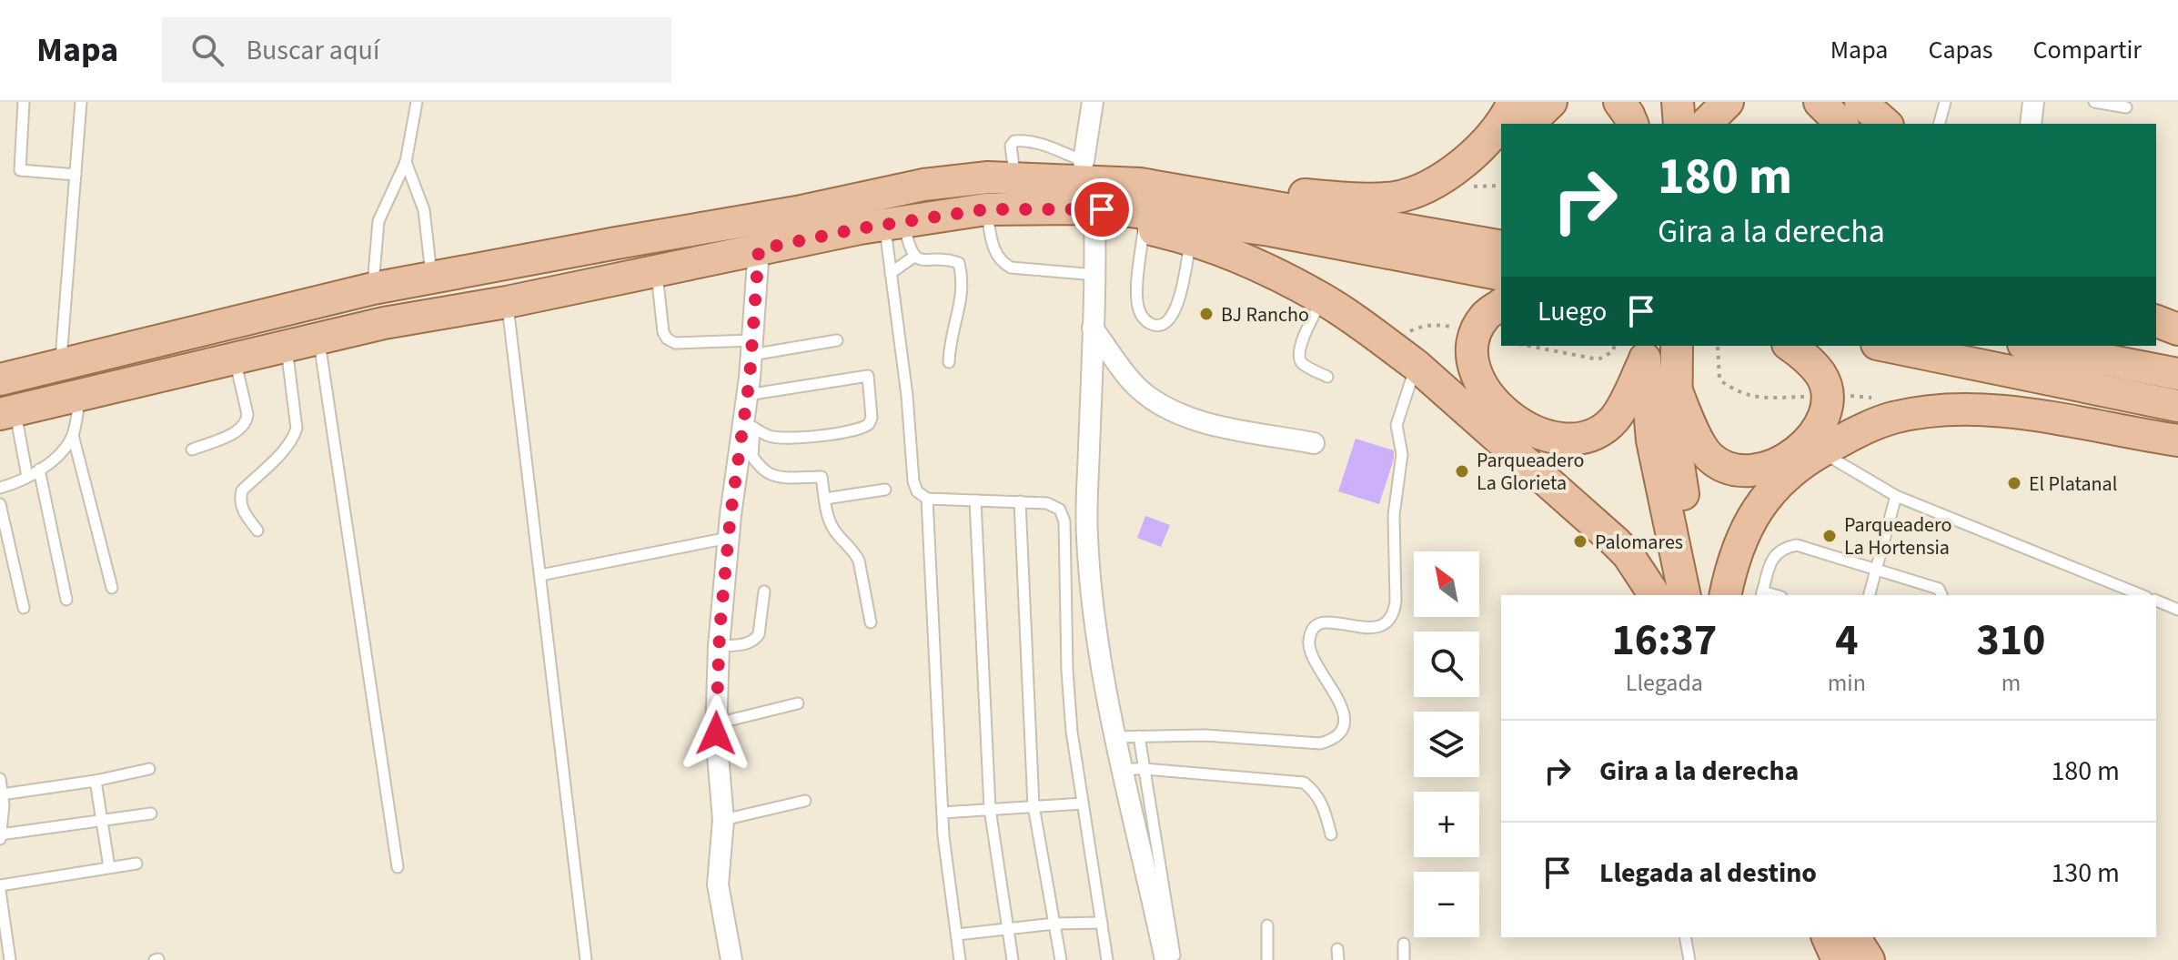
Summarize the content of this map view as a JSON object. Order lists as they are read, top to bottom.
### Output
{
  "places": [
    "BJ Rancho",
    "Parqueadero La Glorieta",
    "El Platanal",
    "Parqueadero La Hortensia",
    "Palomares"
  ],
  "north": "top left",
  "page": {
    "header": "Mapa",
    "search": "Buscar aquí",
    "nav": ["Mapa", "Capas", "Compartir"],
    "turn": ["180 m", "Gira a la derecha"],
    "then": "Luego",
    "map_buttons": ["+", "−"],
    "eta": [
      "16:37",
      "Llegada",
      "4",
      "min",
      "310",
      "m"
    ],
    "list": [
      {
        "name": "Gira a la derecha",
        "value": "180 m"
      },
      {
        "name": "Llegada al destino",
        "value": "130 m"
      }
    ]
  }
}
